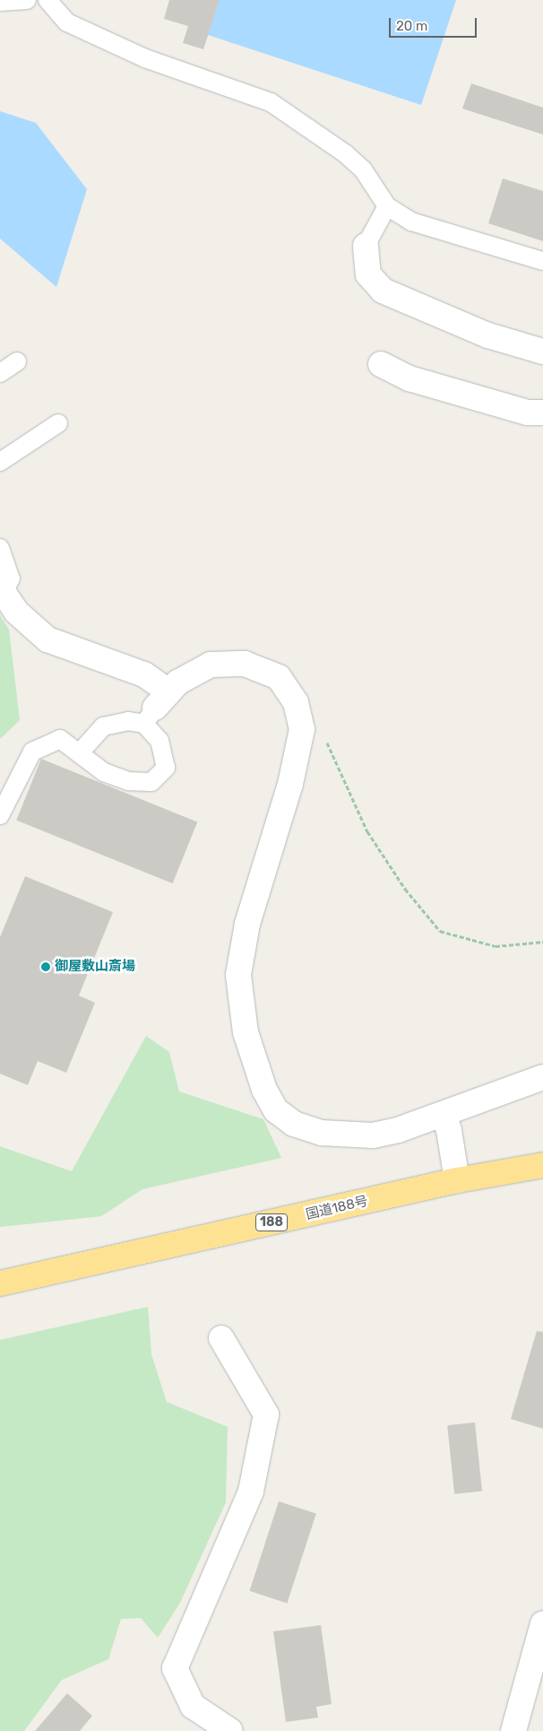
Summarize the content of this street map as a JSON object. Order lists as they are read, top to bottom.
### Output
{
  "streets": {
    "highway": ["国道188号", "188"]
  },
  "places": ["御屋敷山斎場"],
  "scale_bar": "20 m"
}
